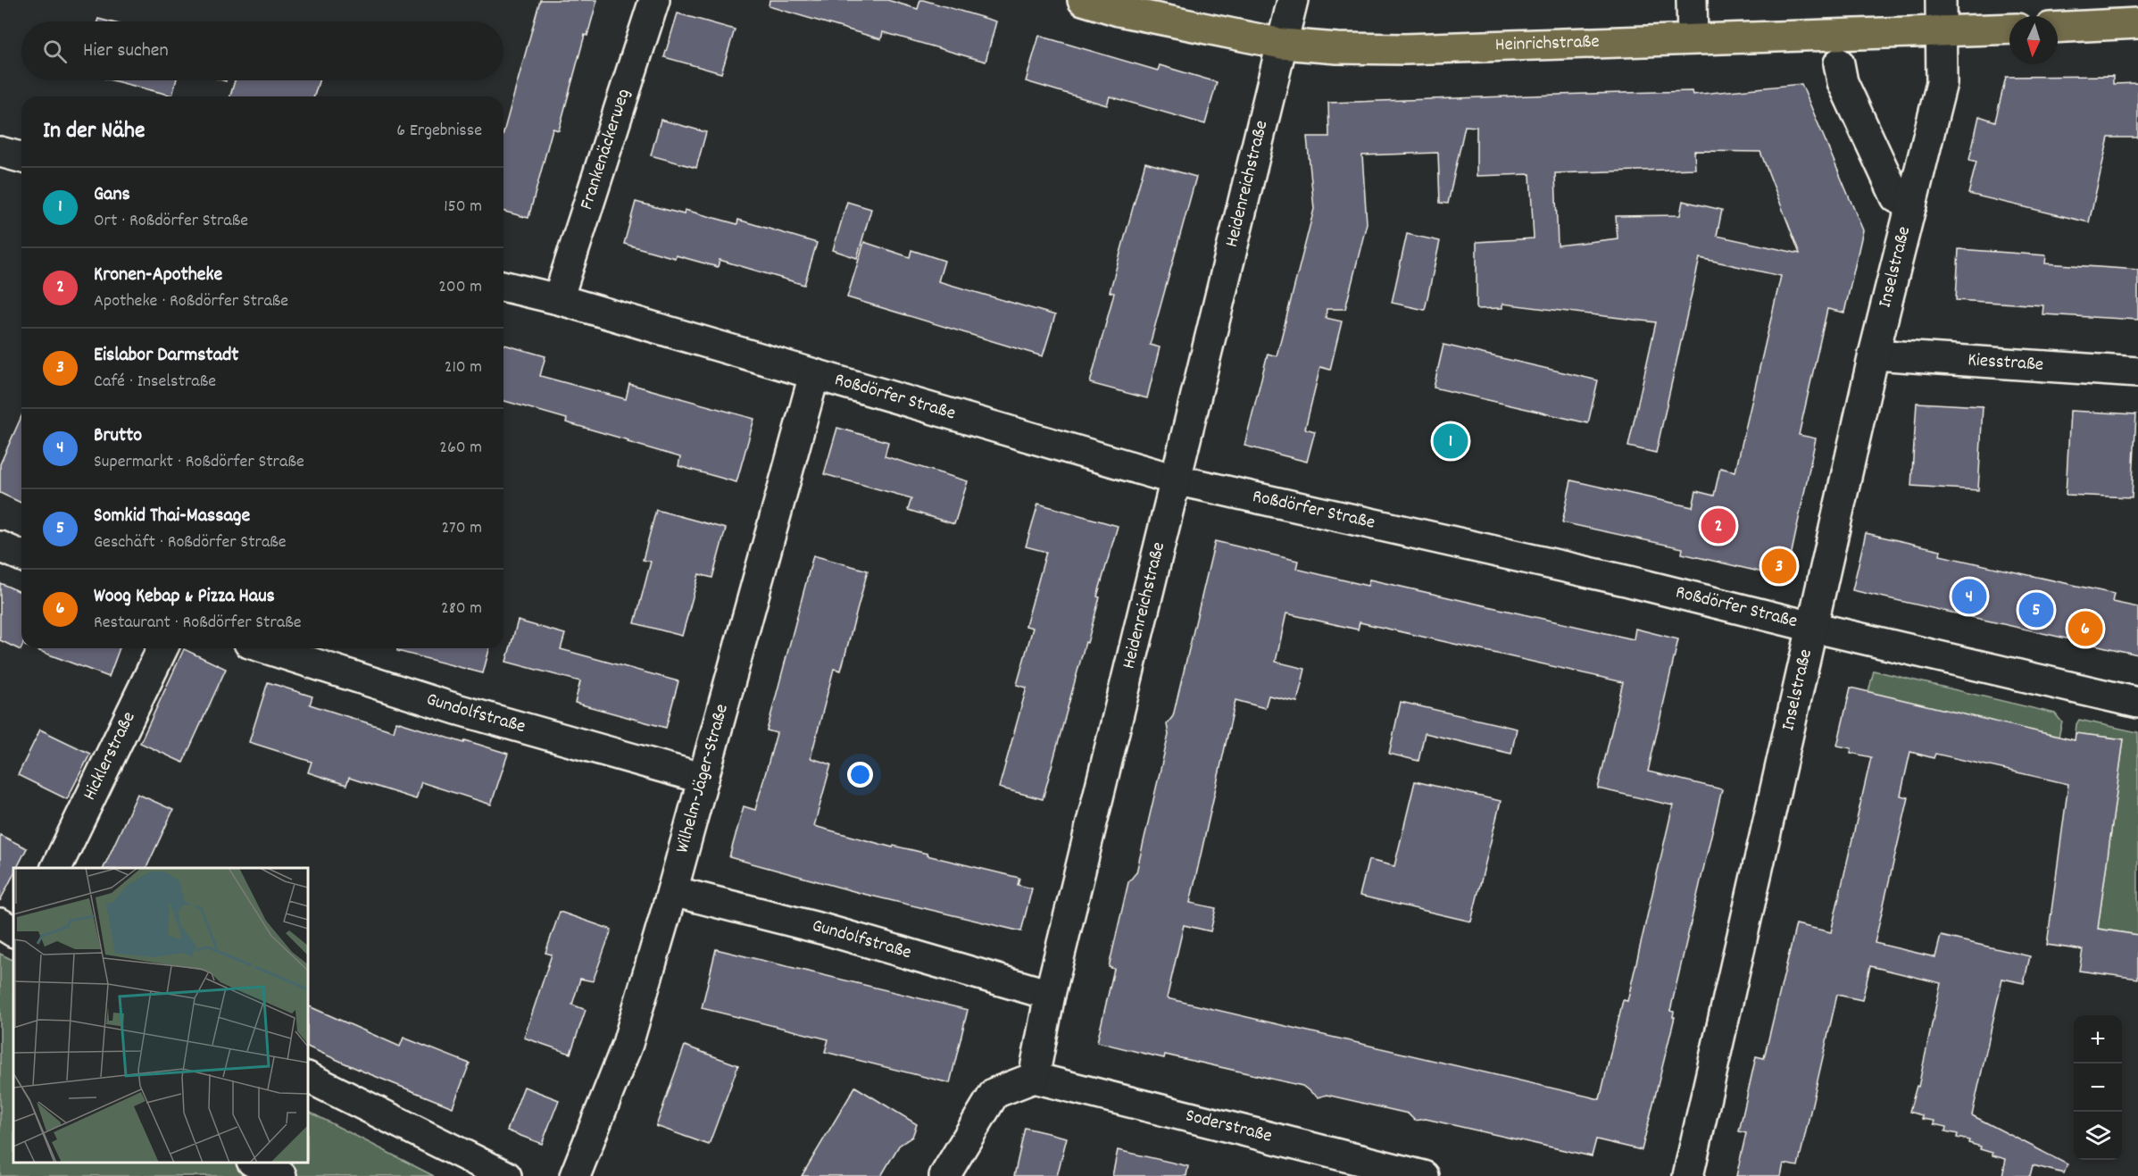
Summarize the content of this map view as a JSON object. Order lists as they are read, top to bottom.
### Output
{
  "streets": {
    "main road": ["Heinrichstraße"],
    "street": [
      "Frankenäckerweg",
      "Heidenreichstraße",
      "Inselstraße",
      "Kiesstraße",
      "Roßdörfer Straße",
      "Gundolfstraße",
      "Hicklerstraße",
      "Wilhelm-Jäger-Straße",
      "Soderstraße"
    ]
  },
  "crossings": [
    ["Heinrichstraße", "Heidenreichstraße"],
    ["Heinrichstraße", "Inselstraße"],
    ["Frankenäckerweg", "Roßdörfer Straße"],
    ["Heidenreichstraße", "Roßdörfer Straße"],
    ["Heidenreichstraße", "Gundolfstraße"],
    ["Heidenreichstraße", "Soderstraße"],
    ["Inselstraße", "Kiesstraße"],
    ["Inselstraße", "Roßdörfer Straße"],
    ["Roßdörfer Straße", "Wilhelm-Jäger-Straße"],
    ["Gundolfstraße", "Wilhelm-Jäger-Straße"]
  ],
  "north": "bottom",
  "page": {
    "search": "Hier suchen",
    "heading": ["In der Nähe", "6 Ergebnisse"],
    "list": [
      {
        "mark": "1",
        "name": "Gans",
        "note": "Ort · Roßdörfer Straße",
        "value": "150 m"
      },
      {
        "mark": "2",
        "name": "Kronen-Apotheke",
        "note": "Apotheke · Roßdörfer Straße",
        "value": "200 m"
      },
      {
        "mark": "3",
        "name": "Eislabor Darmstadt",
        "note": "Café · Inselstraße",
        "value": "210 m"
      },
      {
        "mark": "4",
        "name": "Brutto",
        "note": "Supermarkt · Roßdörfer Straße",
        "value": "260 m"
      },
      {
        "mark": "5",
        "name": "Somkid Thai-Massage",
        "note": "Geschäft · Roßdörfer Straße",
        "value": "270 m"
      },
      {
        "mark": "6",
        "name": "Woog Kebap & Pizza Haus",
        "note": "Restaurant · Roßdörfer Straße",
        "value": "280 m"
      }
    ],
    "pins": [
      "1",
      "2",
      "3",
      "4",
      "5",
      "6"
    ],
    "map_buttons": ["+", "−"]
  }
}
